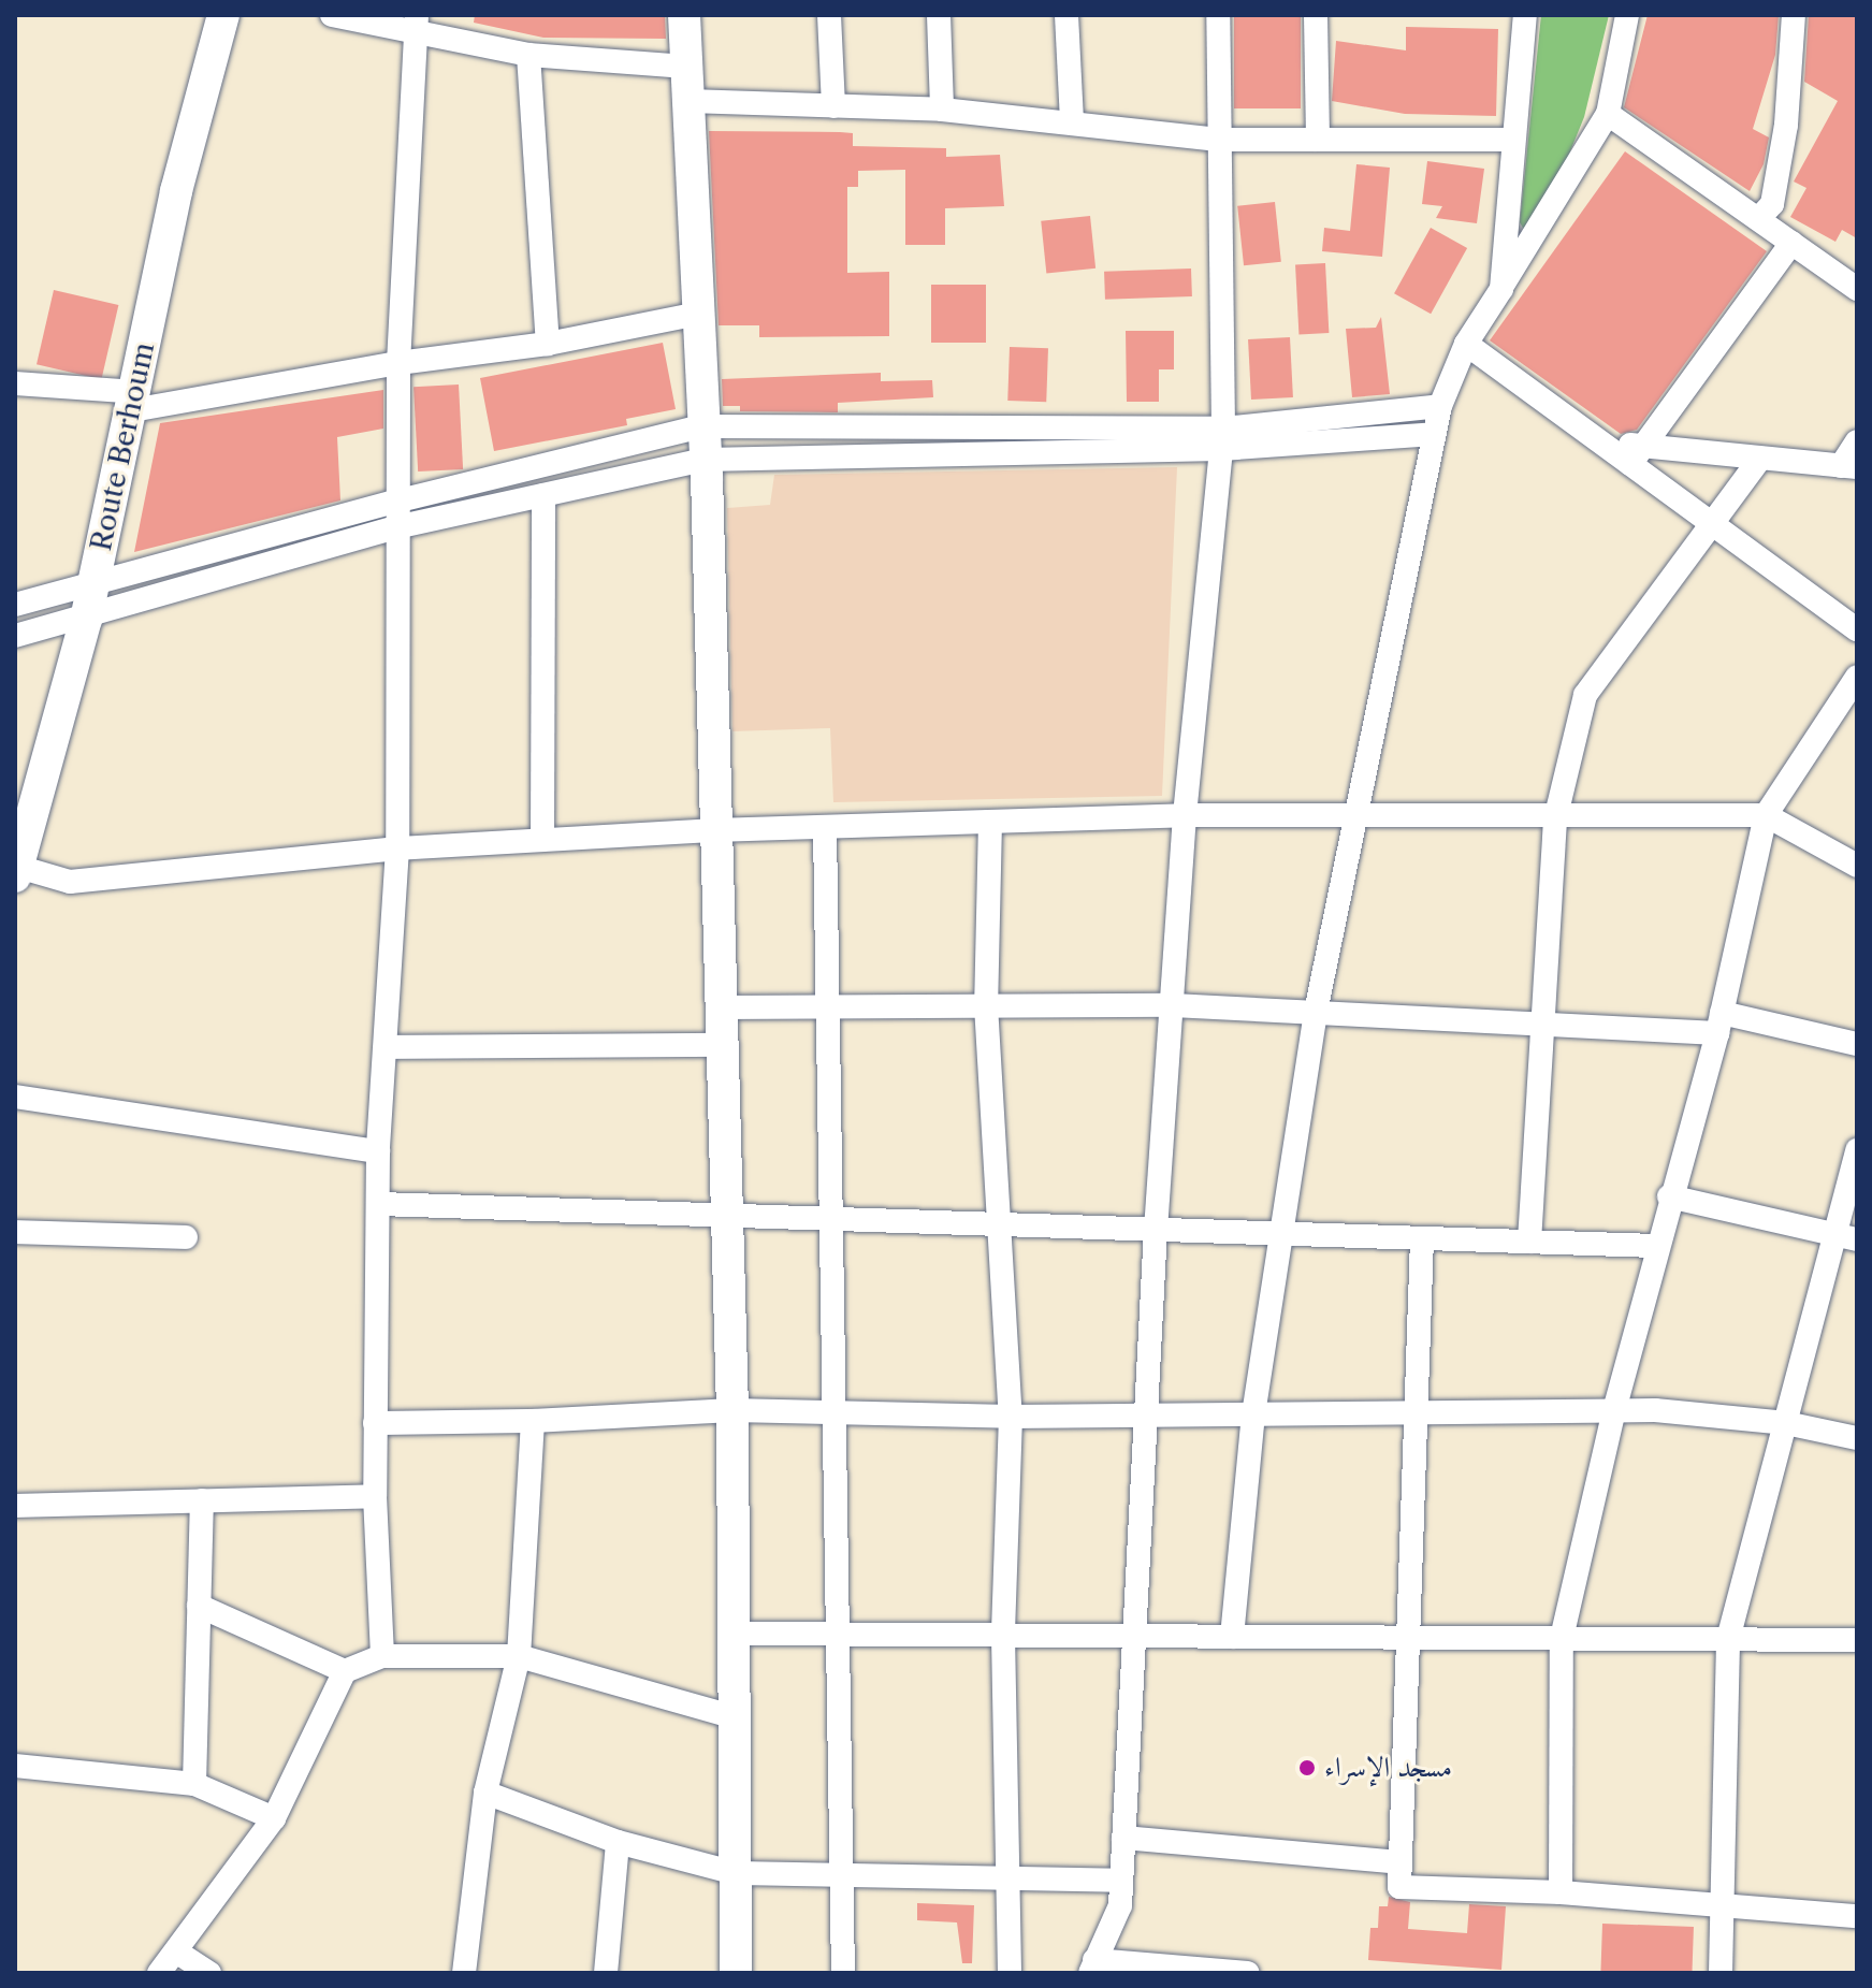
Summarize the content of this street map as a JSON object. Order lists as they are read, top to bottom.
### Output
{
  "streets": {
    "street": ["Route Berhoum"]
  },
  "places": ["مسجد الإسراء"]
}
